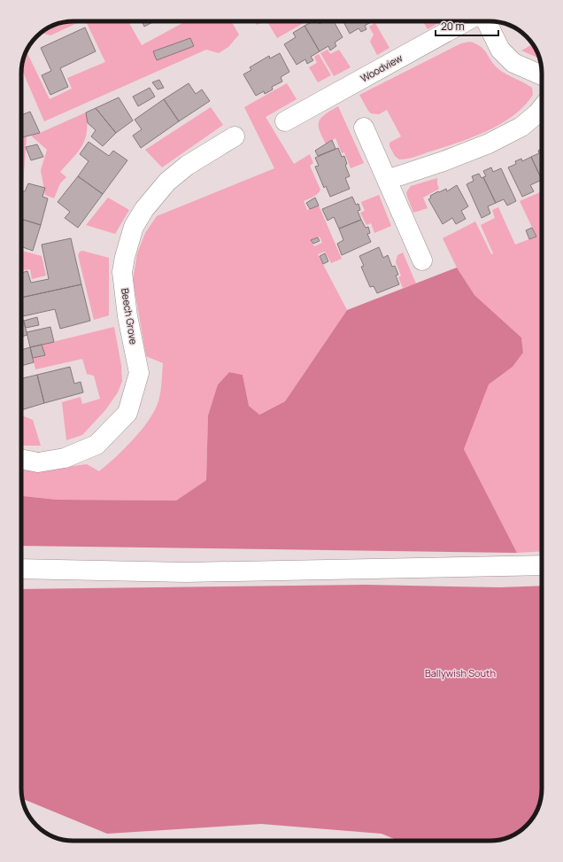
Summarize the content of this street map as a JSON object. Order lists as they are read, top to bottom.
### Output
{
  "streets": {
    "street": ["Woodview", "Beech Grove"]
  },
  "parks": ["Ballywish South"],
  "scale_bar": "20 m"
}
